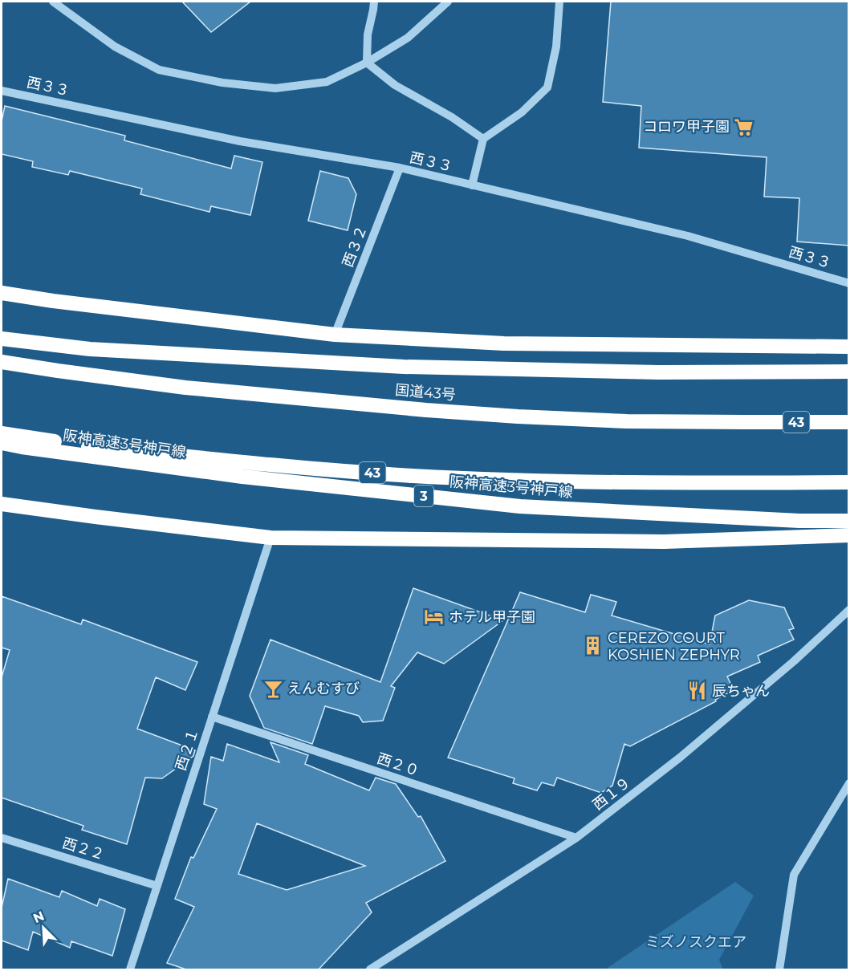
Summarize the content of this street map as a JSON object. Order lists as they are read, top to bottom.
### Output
{
  "streets": {
    "highway": [
      "国道43号",
      "43",
      "阪神高速3号神戸線",
      "3"
    ],
    "street": [
      "西３３",
      "西３２",
      "西２１",
      "西２０",
      "西１９",
      "西２２"
    ]
  },
  "crossings": [
    ["西３３", "西３２"],
    ["西２１", "西２０"],
    ["西２１", "西２２"],
    ["西２０", "西１９"]
  ],
  "parks": ["ミズノスクエア"],
  "places": {
    "supermarket": ["コロワ甲子園"],
    "hotel": ["ホテル甲子園"],
    "building": ["CEREZO COURT KOSHIEN ZEPHYR"],
    "bar": ["えんむすび"],
    "restaurant": ["辰ちゃん"]
  },
  "north": "top left"
}
